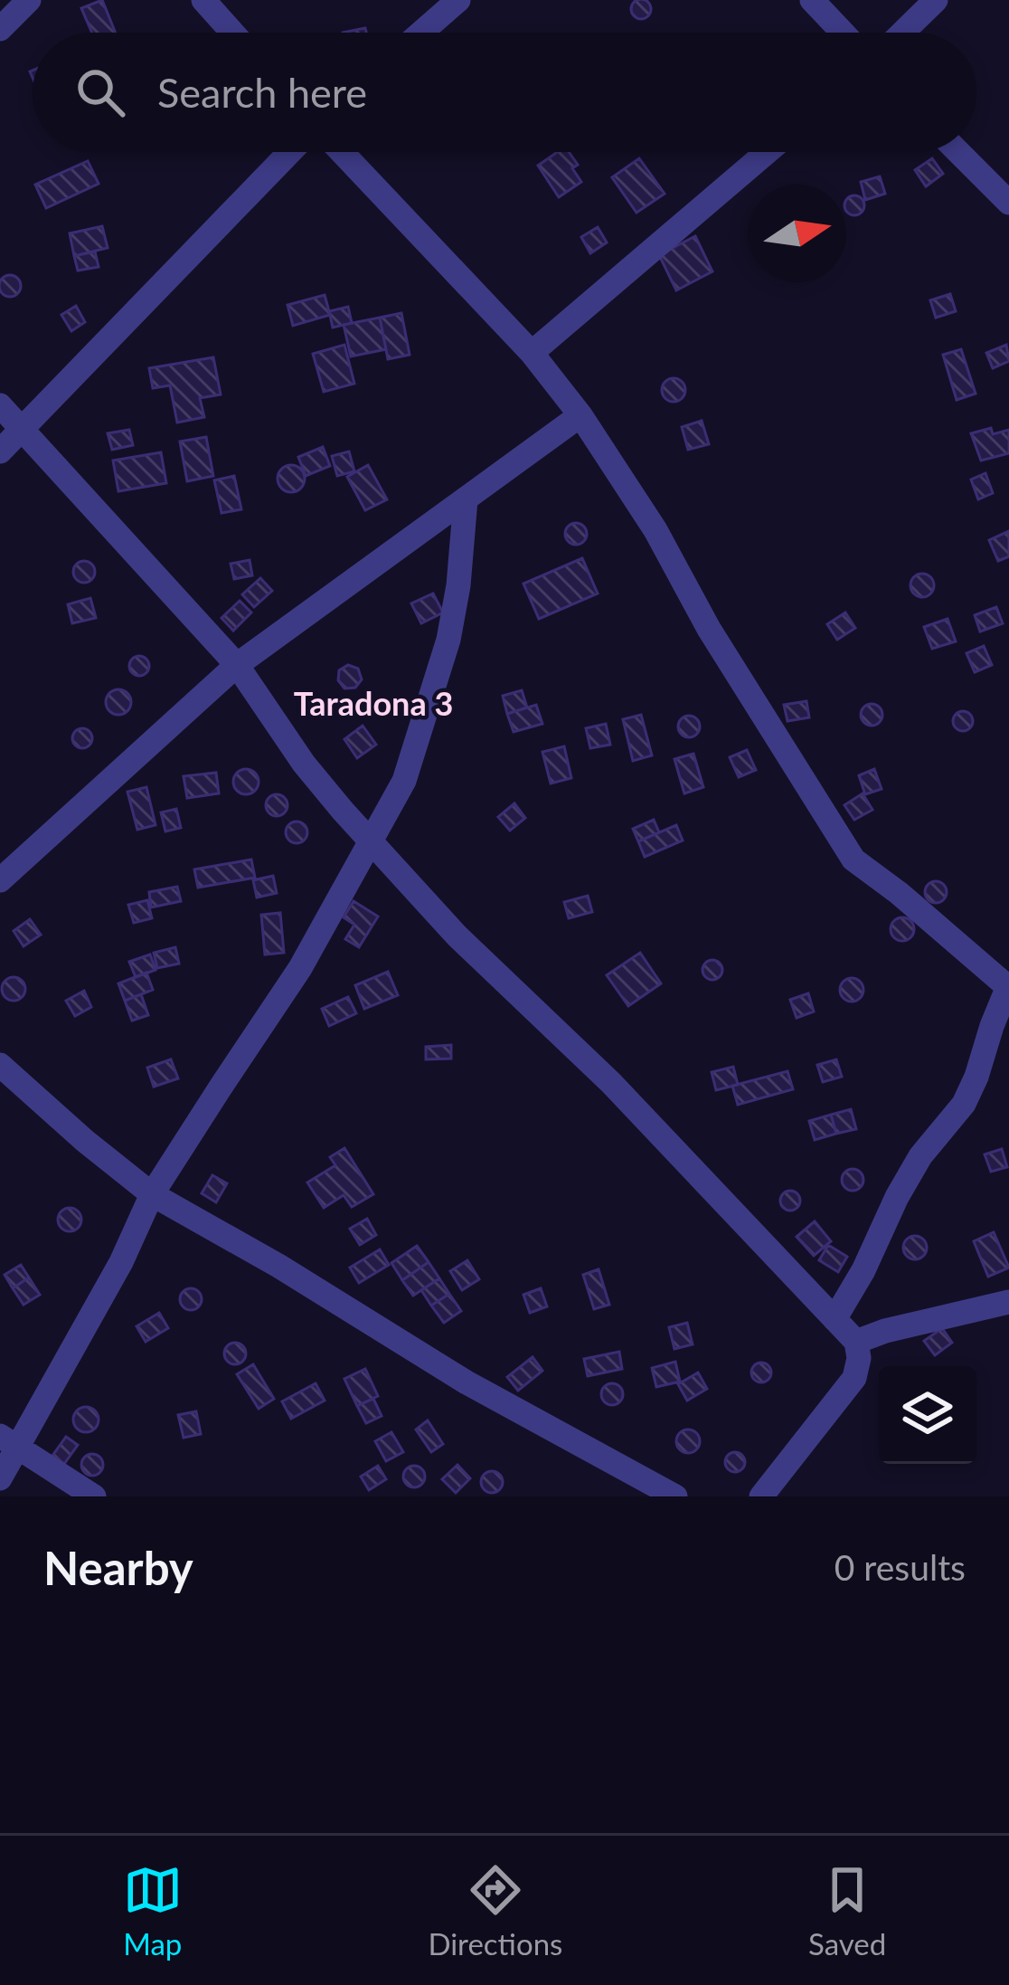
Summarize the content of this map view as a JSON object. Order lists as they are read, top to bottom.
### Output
{
  "districts": ["Taradona 3"],
  "north": "right",
  "page": {
    "search": "Search here",
    "heading": ["Nearby", "0 results"],
    "nav": ["Map", "Directions", "Saved"]
  }
}
